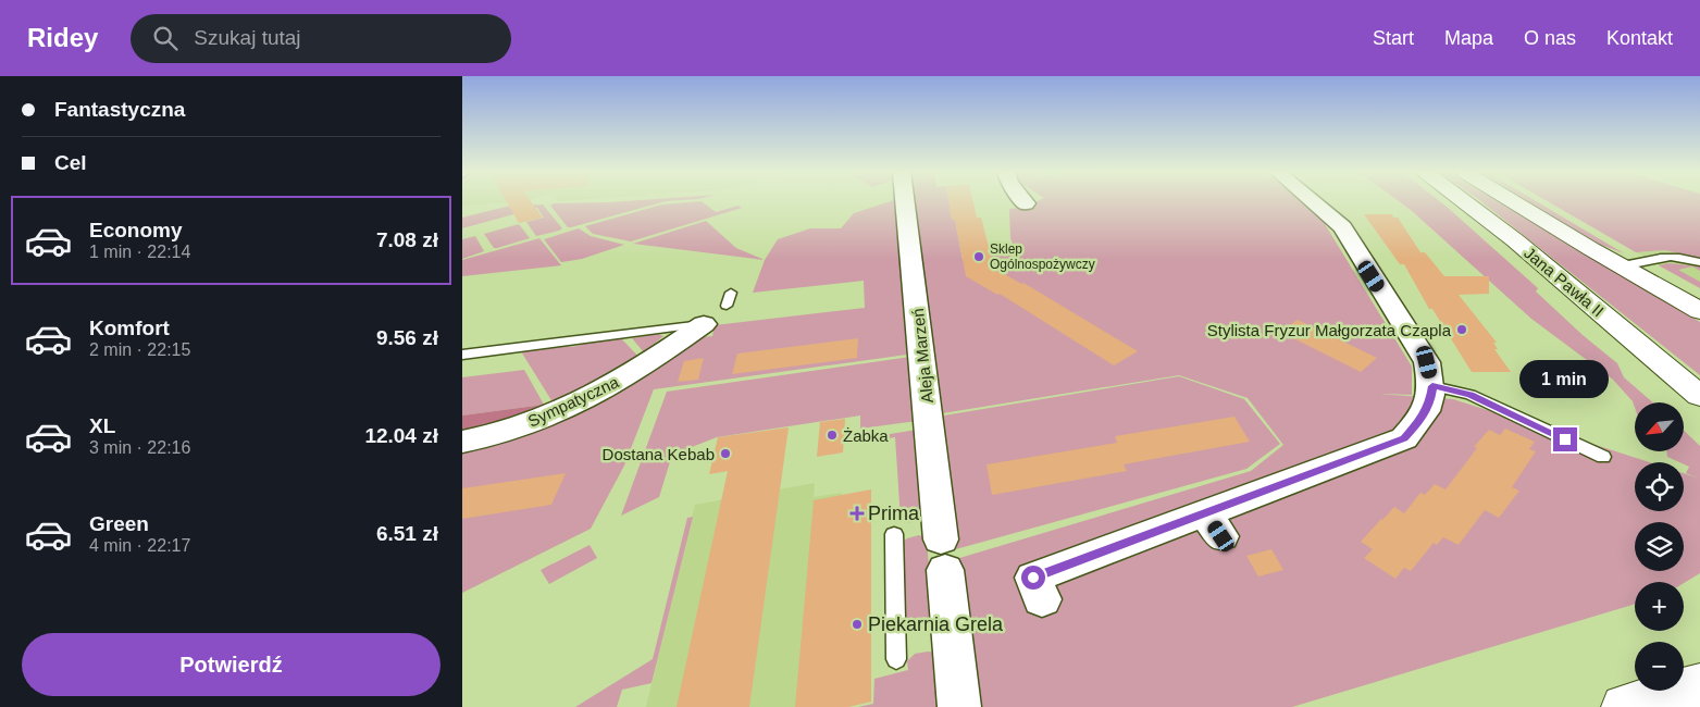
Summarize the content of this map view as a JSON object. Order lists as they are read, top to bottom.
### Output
{
  "streets": {
    "main road": ["Jana Pawła II"],
    "street": ["Aleja Marzeń", "Sympatyczna"]
  },
  "places": {
    "other": [
      "Sklep Ogólnospożywczy",
      "Stylista Fryzur Małgorzata Czapla",
      "Żabka",
      "Dostana Kebab",
      "Piekarnia Grela"
    ],
    "health": ["Prima"]
  },
  "north": "bottom left",
  "page": {
    "header": "Ridey",
    "search": "Szukaj tutaj",
    "nav": [
      "Start",
      "Mapa",
      "O nas",
      "Kontakt"
    ],
    "banner": ["Fantastyczna", "Cel"],
    "list": [
      {
        "name": "Economy",
        "note": "1 min · 22:14",
        "value": "7.08 zł"
      },
      {
        "name": "Komfort",
        "note": "2 min · 22:15",
        "value": "9.56 zł"
      },
      {
        "name": "XL",
        "note": "3 min · 22:16",
        "value": "12.04 zł"
      },
      {
        "name": "Green",
        "note": "4 min · 22:17",
        "value": "6.51 zł"
      }
    ],
    "bubble": "1 min",
    "map_buttons": ["+", "−"],
    "buttons": "Potwierdź"
  }
}
